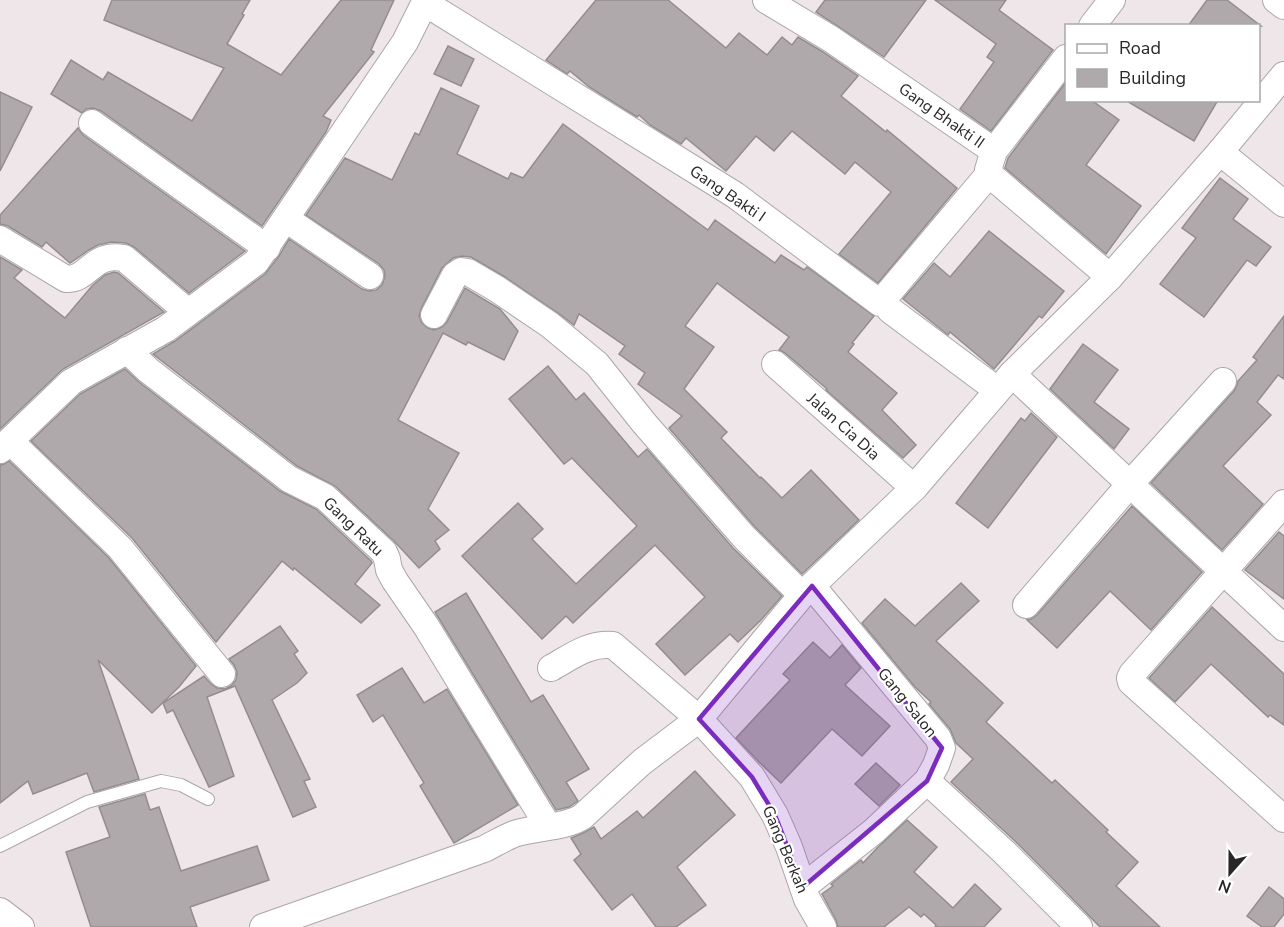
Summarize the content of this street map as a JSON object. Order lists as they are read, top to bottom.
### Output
{
  "streets": {
    "street": [
      "Gang Bhakti II",
      "Gang Bakti I",
      "Jalan Cia Dia",
      "Gang Ratu",
      "Gang Salon",
      "Gang Berkah"
    ]
  },
  "crossings": [
    ["Gang Bhakti II", "Gang Bakti I"],
    ["Gang Salon", "Gang Berkah"]
  ],
  "legend": ["Road", "Building"],
  "north": "bottom"
}
